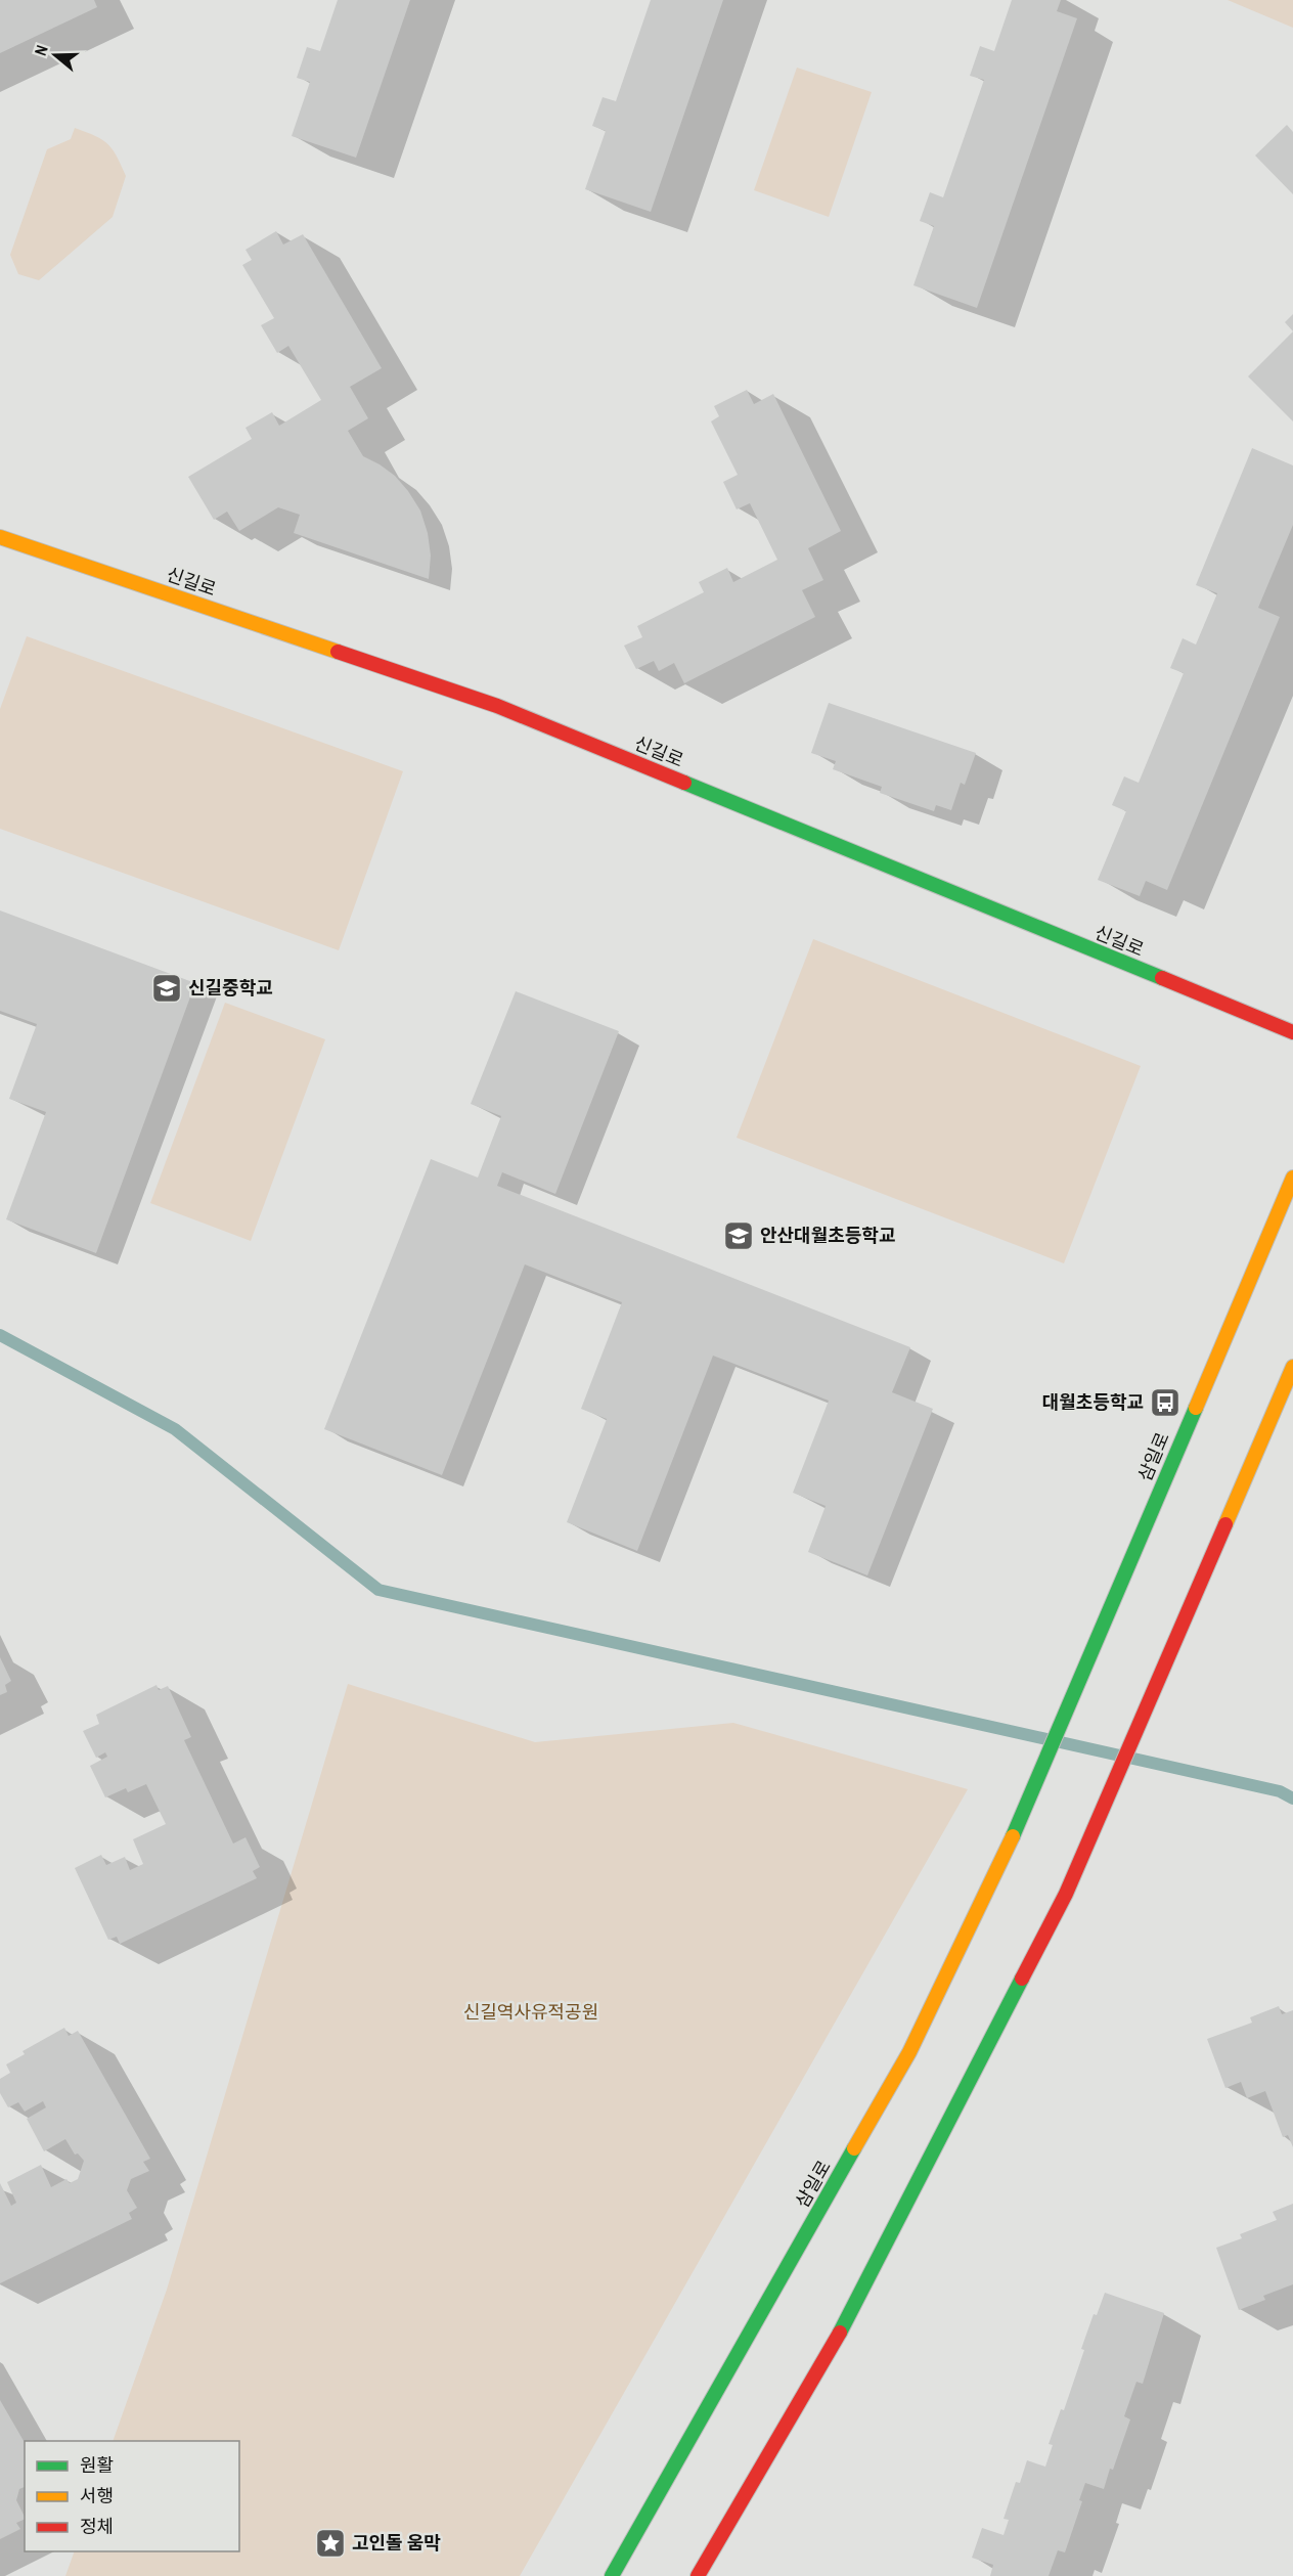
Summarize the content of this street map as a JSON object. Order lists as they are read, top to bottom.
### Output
{
  "streets": {
    "street": ["신길로", "삼일로"]
  },
  "parks": ["신길역사유적공원"],
  "places": {
    "school or university": ["신길중학교", "안산대월초등학교"],
    "bus stop": ["대월초등학교"],
    "place": ["고인돌 움막"]
  },
  "legend": ["원활", "서행", "정체"],
  "north": "left"
}
